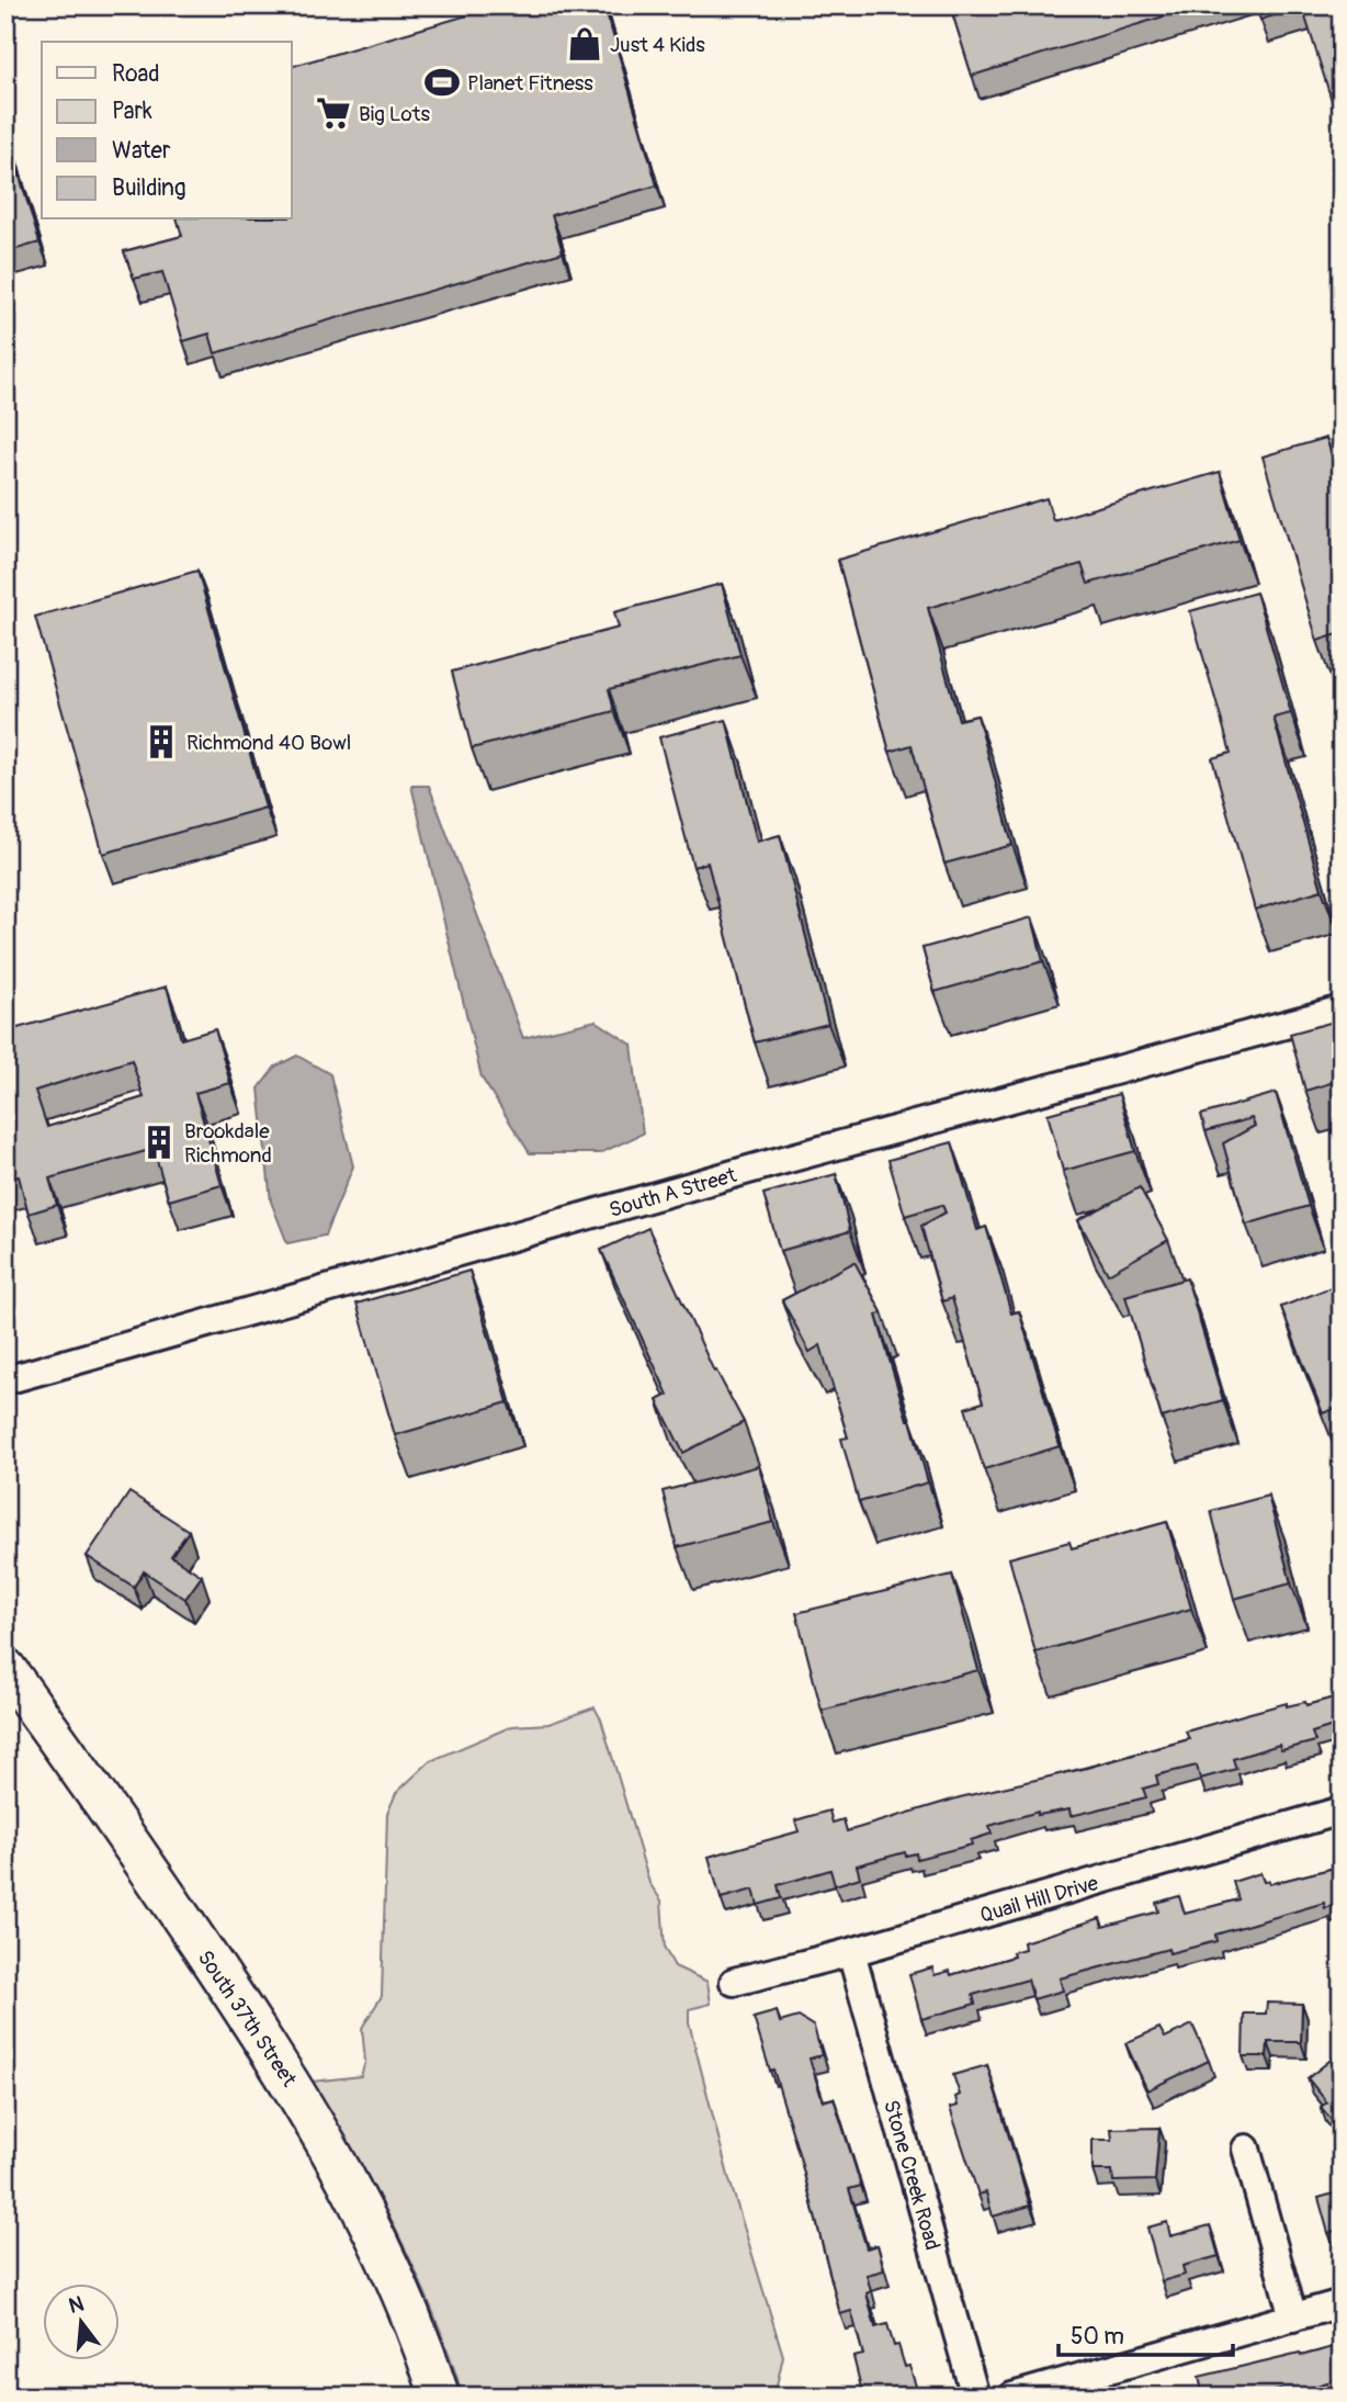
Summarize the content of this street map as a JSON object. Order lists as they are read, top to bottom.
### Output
{
  "streets": {
    "street": [
      "South A Street",
      "Quail Hill Drive",
      "South 37th Street",
      "Stone Creek Road"
    ]
  },
  "crossings": [
    ["Quail Hill Drive", "Stone Creek Road"]
  ],
  "places": {
    "shop": ["Just 4 Kids"],
    "sports": ["Planet Fitness"],
    "supermarket": ["Big Lots"],
    "building": ["Richmond 40 Bowl", "Brookdale Richmond"]
  },
  "legend": [
    "Road",
    "Park",
    "Water",
    "Building"
  ],
  "scale_bar": "50 m",
  "north": "top"
}
